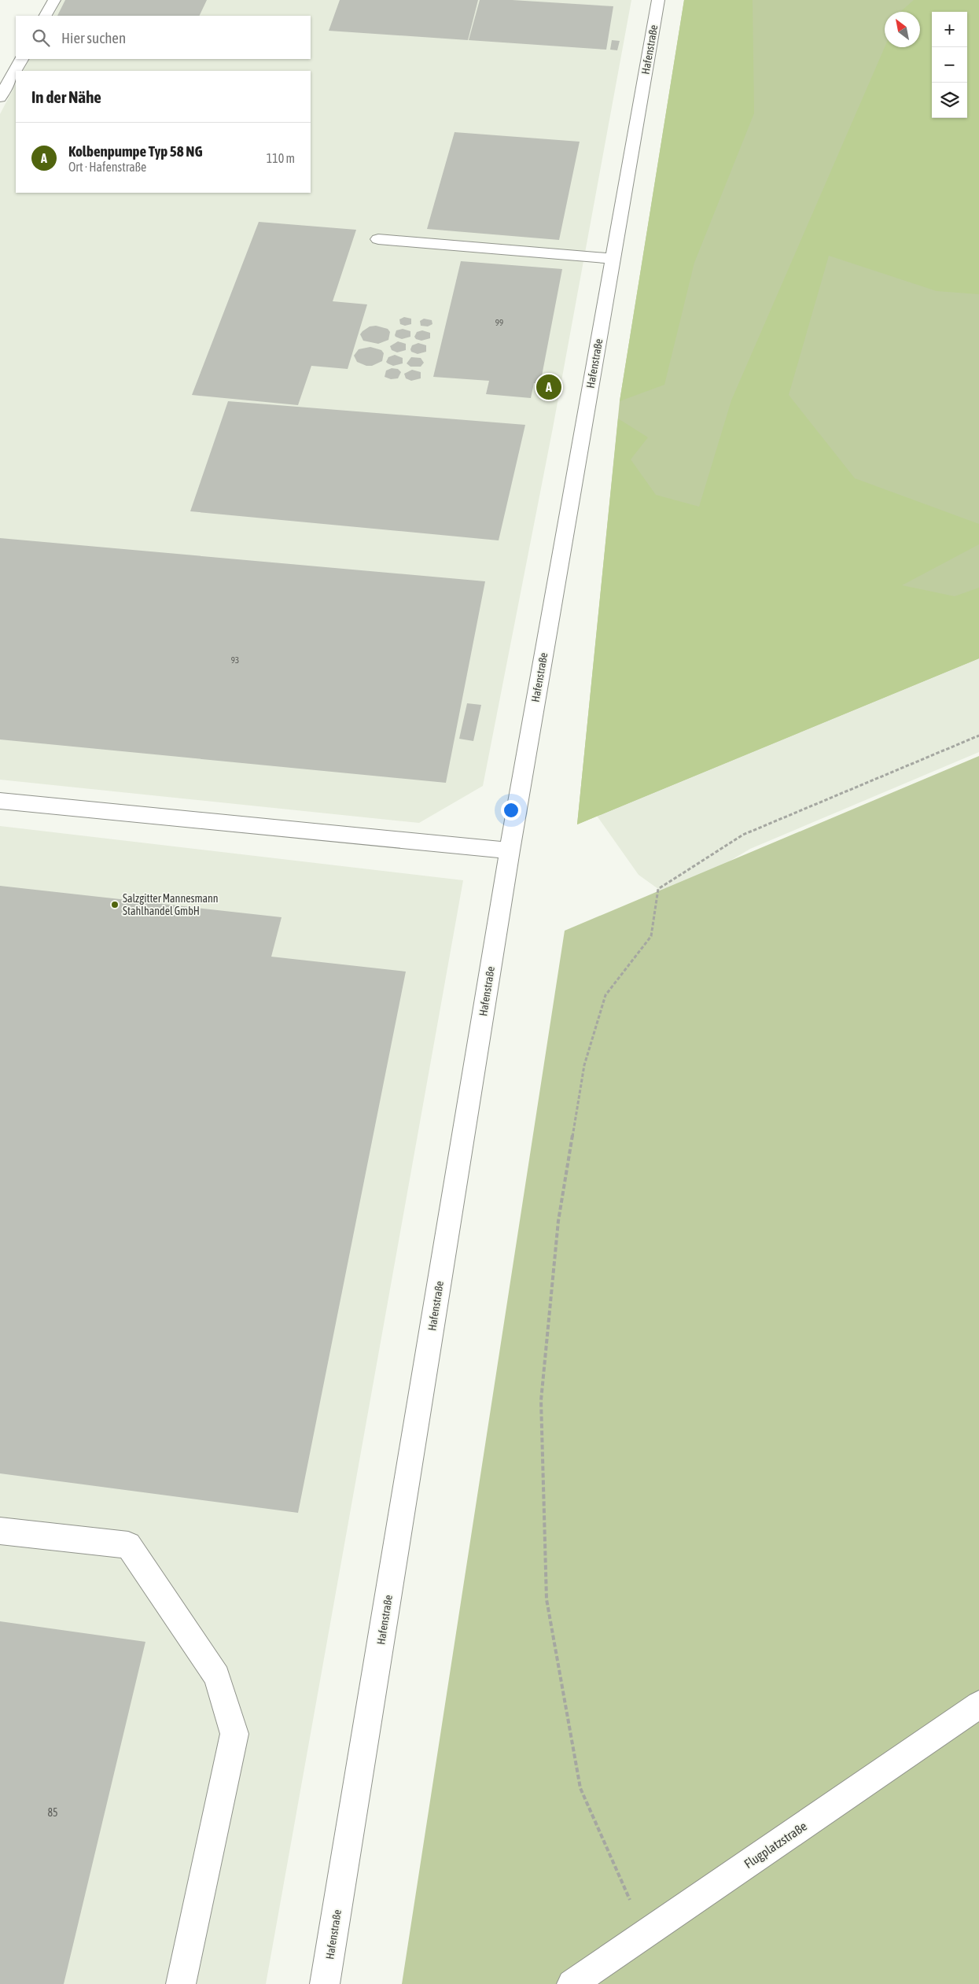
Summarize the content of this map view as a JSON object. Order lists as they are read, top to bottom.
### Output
{
  "streets": {
    "street": ["Hafenstraße", "Flugplatzstraße"]
  },
  "places": ["Salzgitter Mannesmann Stahlhandel GmbH"],
  "house_numbers": ["99", "93", "85"],
  "north": "top left",
  "page": {
    "map_buttons": ["+", "−"],
    "search": "Hier suchen",
    "heading": "In der Nähe",
    "list": [
      {
        "mark": "A",
        "name": "Kolbenpumpe Typ 58 NG",
        "note": "Ort · Hafenstraße",
        "value": "110 m"
      }
    ],
    "pins": "A"
  }
}
